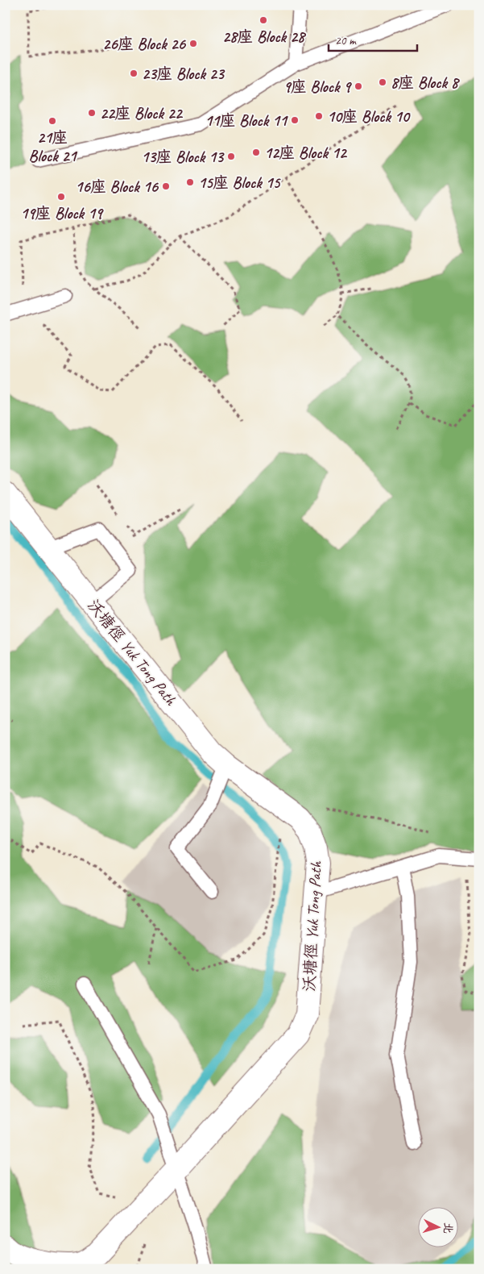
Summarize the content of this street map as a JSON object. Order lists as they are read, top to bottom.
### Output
{
  "streets": {
    "street": ["沃塘徑 Yuk Tong Path"]
  },
  "places": [
    "28座 Block 28",
    "26座 Block 26",
    "23座 Block 23",
    "8座 Block 8",
    "9座 Block 9",
    "22座 Block 22",
    "10座 Block 10",
    "11座 Block 11",
    "21座 Block 21",
    "12座 Block 12",
    "13座 Block 13",
    "15座 Block 15",
    "16座 Block 16",
    "19座 Block 19"
  ],
  "scale_bar": "20 m",
  "north": "right"
}
